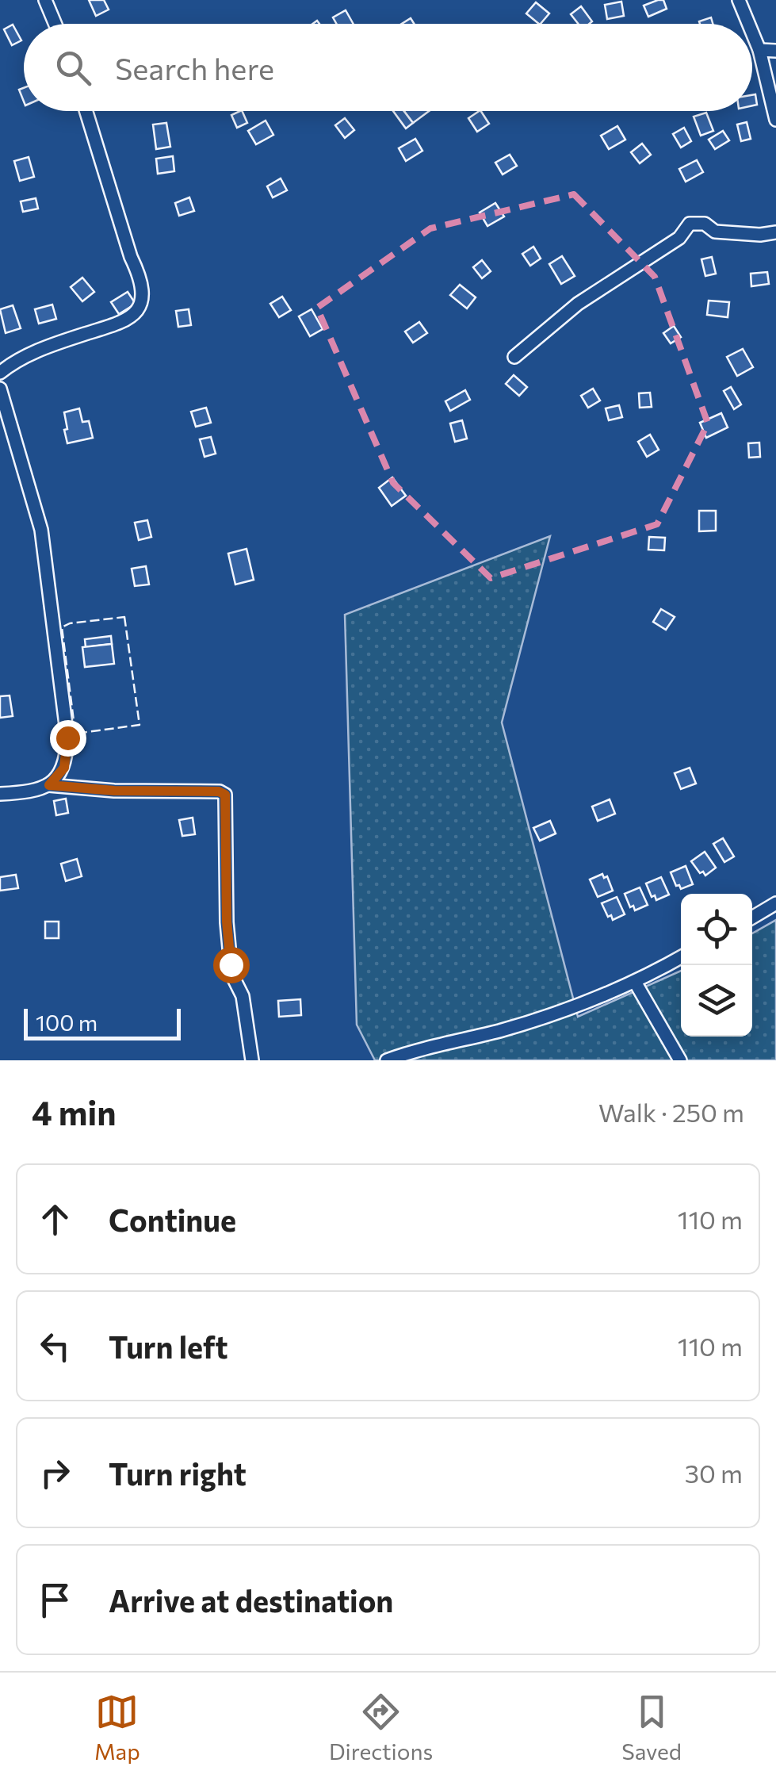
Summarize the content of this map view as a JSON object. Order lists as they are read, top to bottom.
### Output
{
  "scale_bar": "100 m",
  "page": {
    "search": "Search here",
    "scale": "100 m",
    "heading": ["4 min", "Walk · 250 m"],
    "list": [
      ["Continue", "110 m"],
      ["Turn left", "110 m"],
      ["Turn right", "30 m"],
      "Arrive at destination"
    ],
    "nav": ["Map", "Directions", "Saved"]
  }
}
